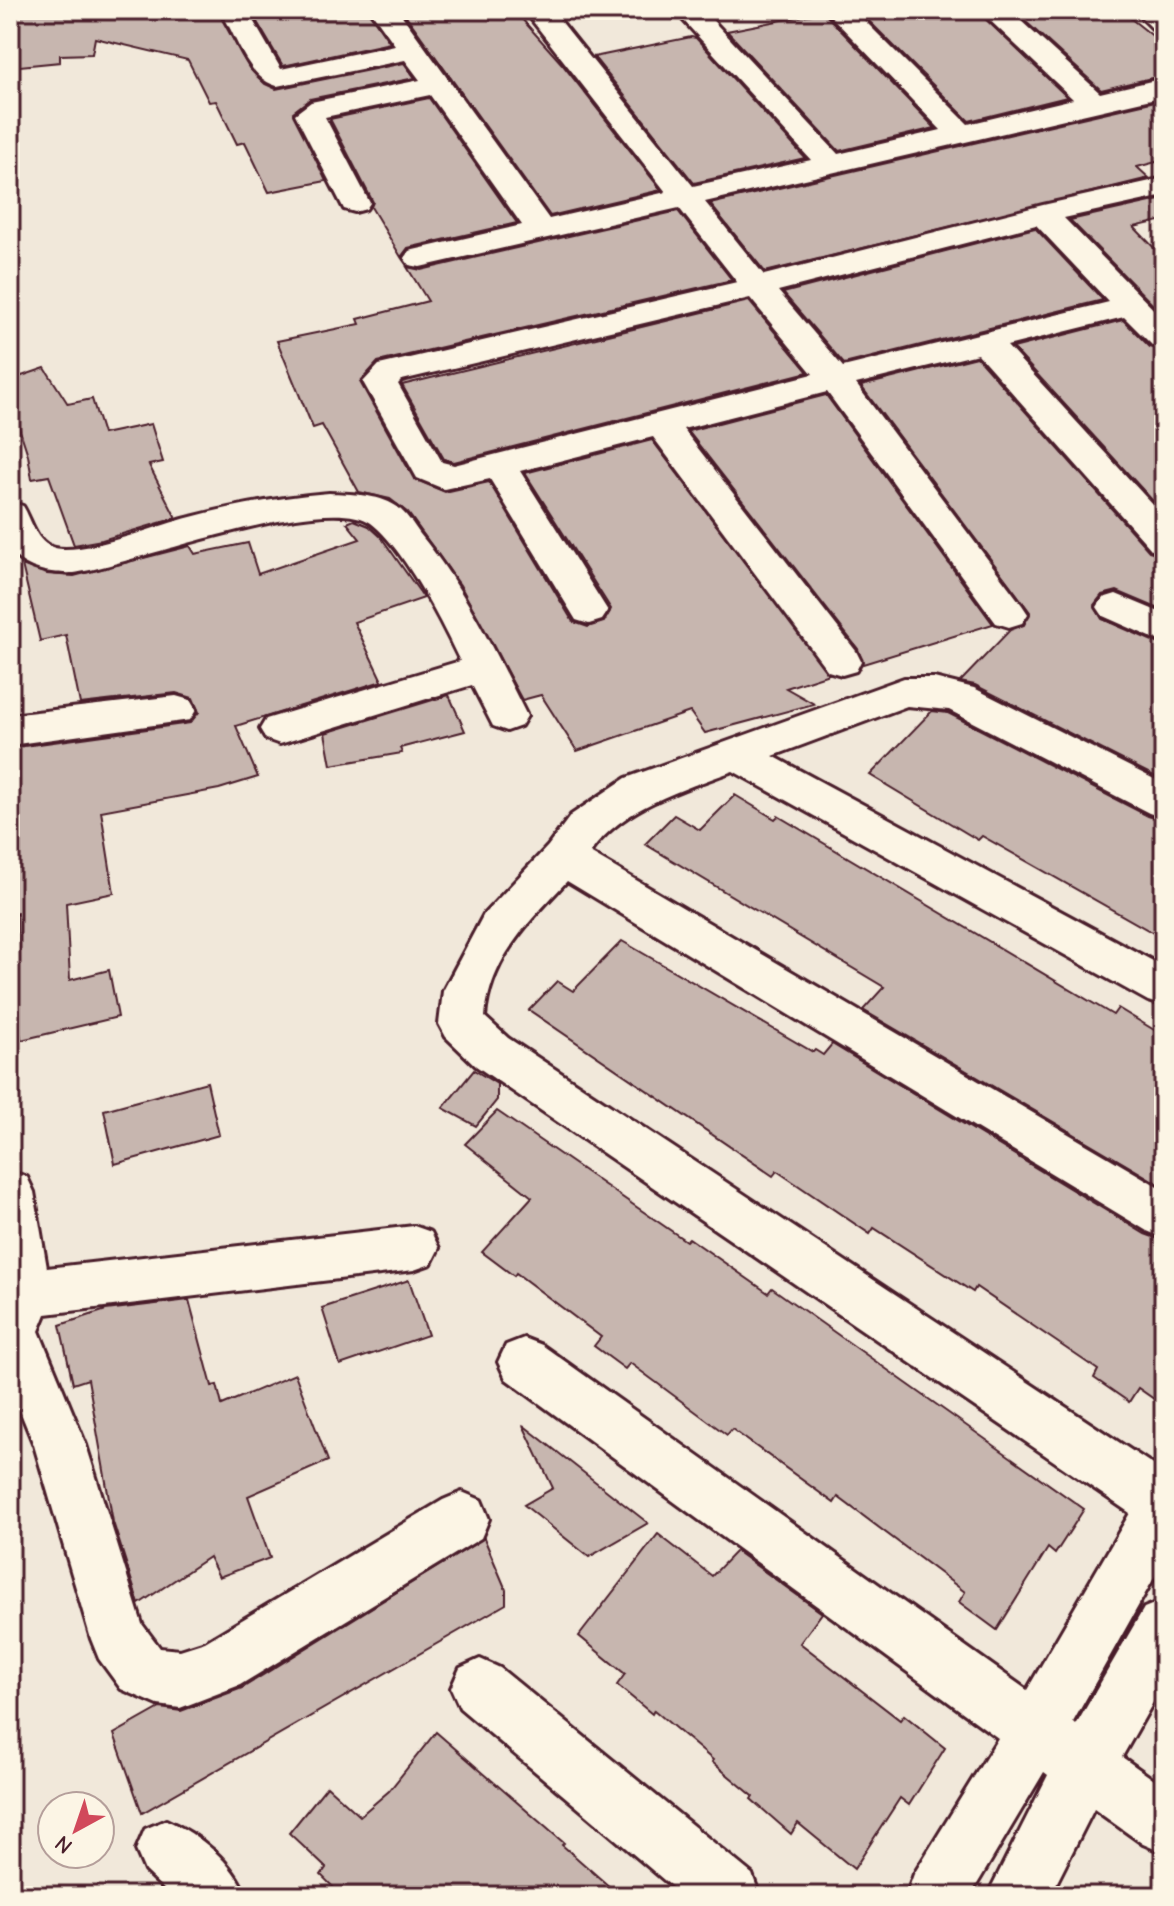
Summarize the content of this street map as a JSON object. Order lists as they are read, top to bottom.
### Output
{
  "north": "bottom left"
}
